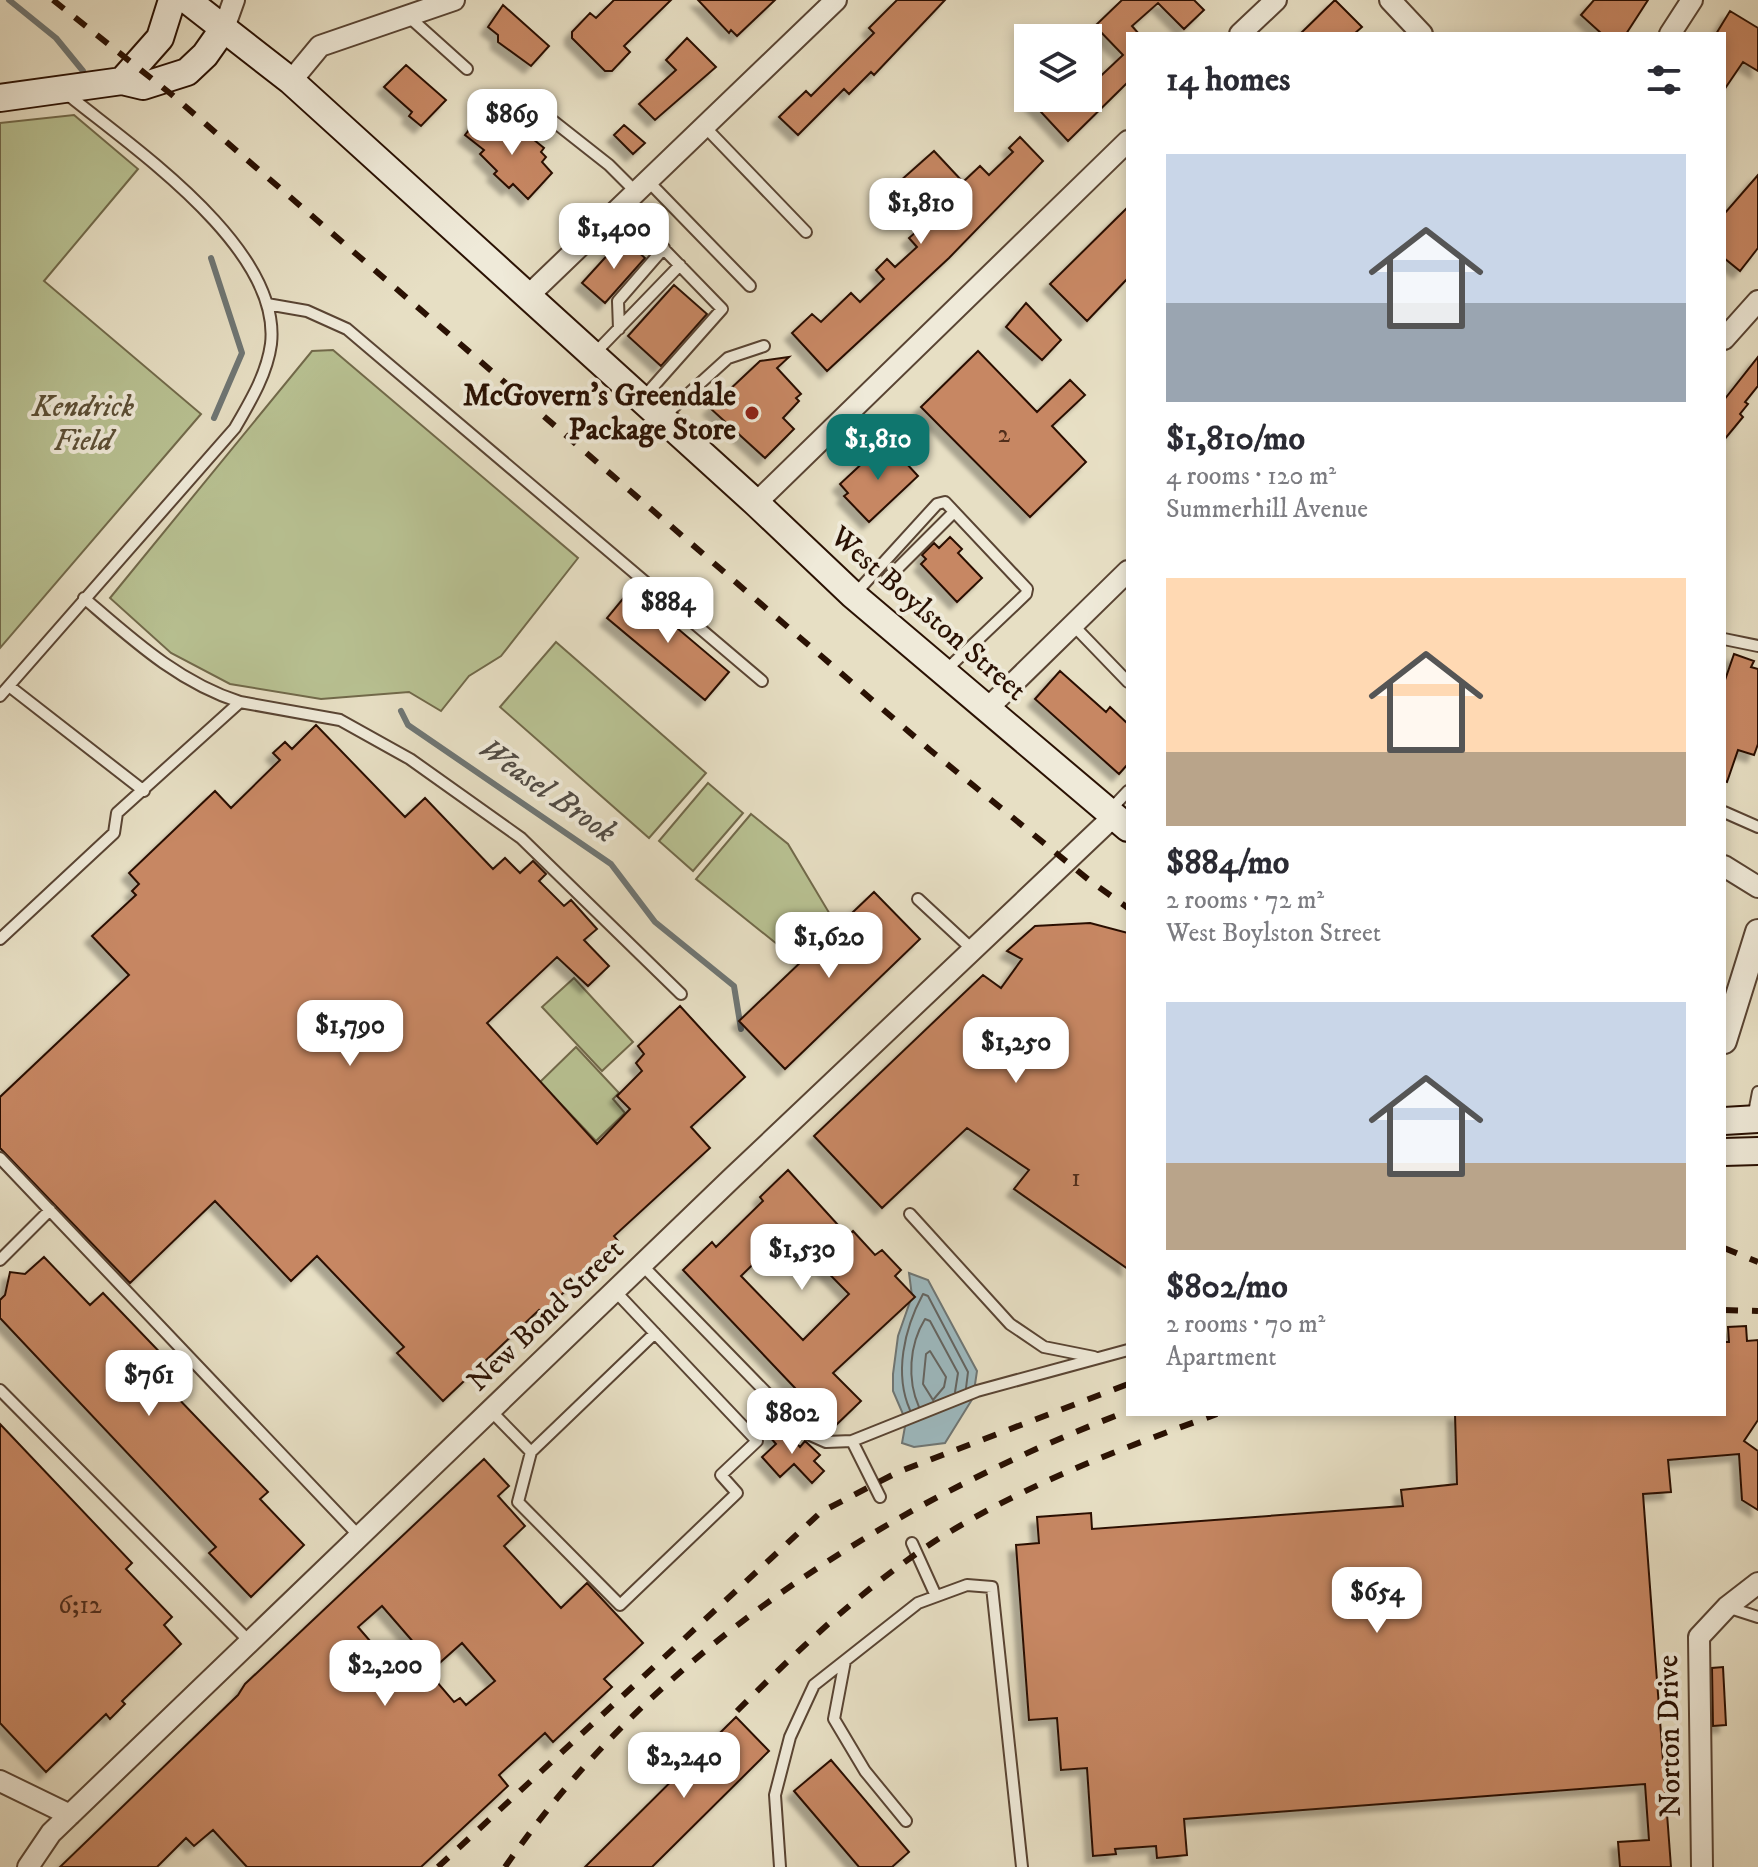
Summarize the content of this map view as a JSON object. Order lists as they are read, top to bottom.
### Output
{
  "streets": {
    "main road": ["West Boylston Street"],
    "street": ["New Bond Street", "Norton Drive"]
  },
  "crossings": [
    ["West Boylston Street", "New Bond Street"]
  ],
  "water": ["Weasel Brook"],
  "parks": ["Kendrick Field"],
  "places": ["McGovern's Greendale Package Store"],
  "house_numbers": ["2", "1", "6;12"],
  "page": {
    "heading": "14 homes",
    "price": [
      "$869",
      "$1,810",
      "$1,400",
      "$1,810",
      "$884",
      "$1,620",
      "$1,790",
      "$1,250",
      "$1,530",
      "$761",
      "$802",
      "$654",
      "$2,200",
      "$2,240"
    ],
    "list": [
      {
        "name": "$1,810/mo",
        "note": "4 rooms · 120 m² · Summerhill Avenue"
      },
      {
        "name": "$884/mo",
        "note": "2 rooms · 72 m² · West Boylston Street"
      },
      {
        "name": "$802/mo",
        "note": "2 rooms · 70 m² · Apartment"
      }
    ]
  }
}
